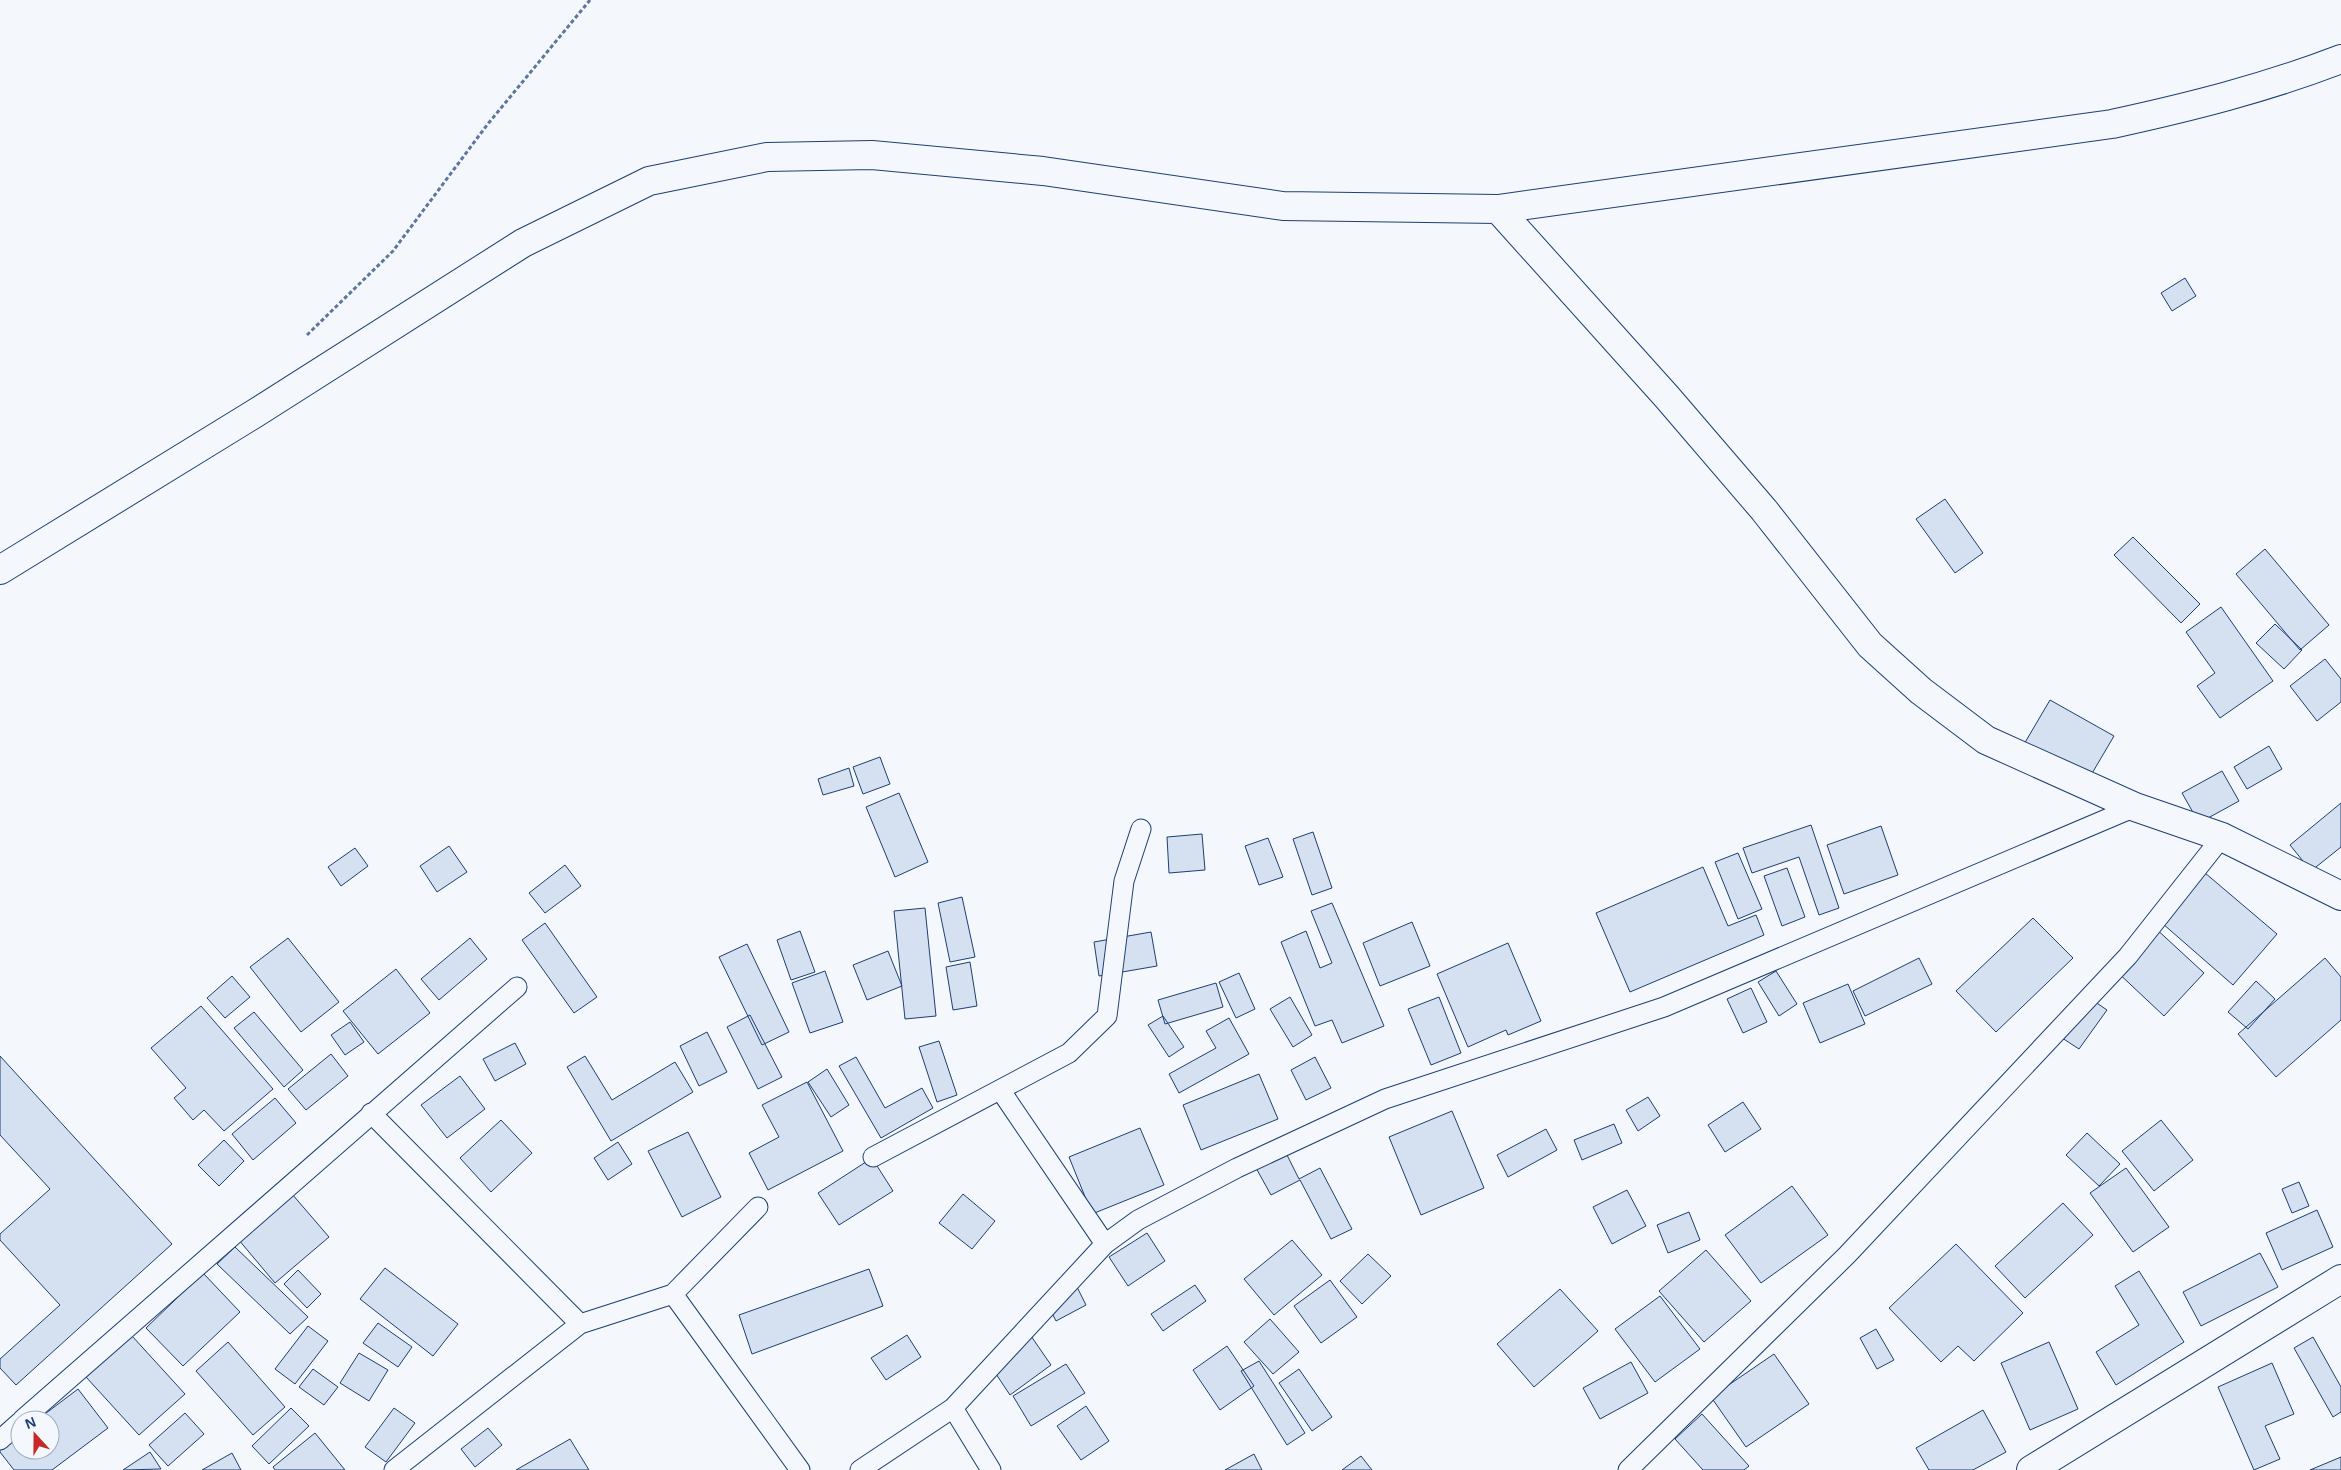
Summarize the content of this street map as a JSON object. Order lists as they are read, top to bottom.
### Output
{
  "north": "top"
}
